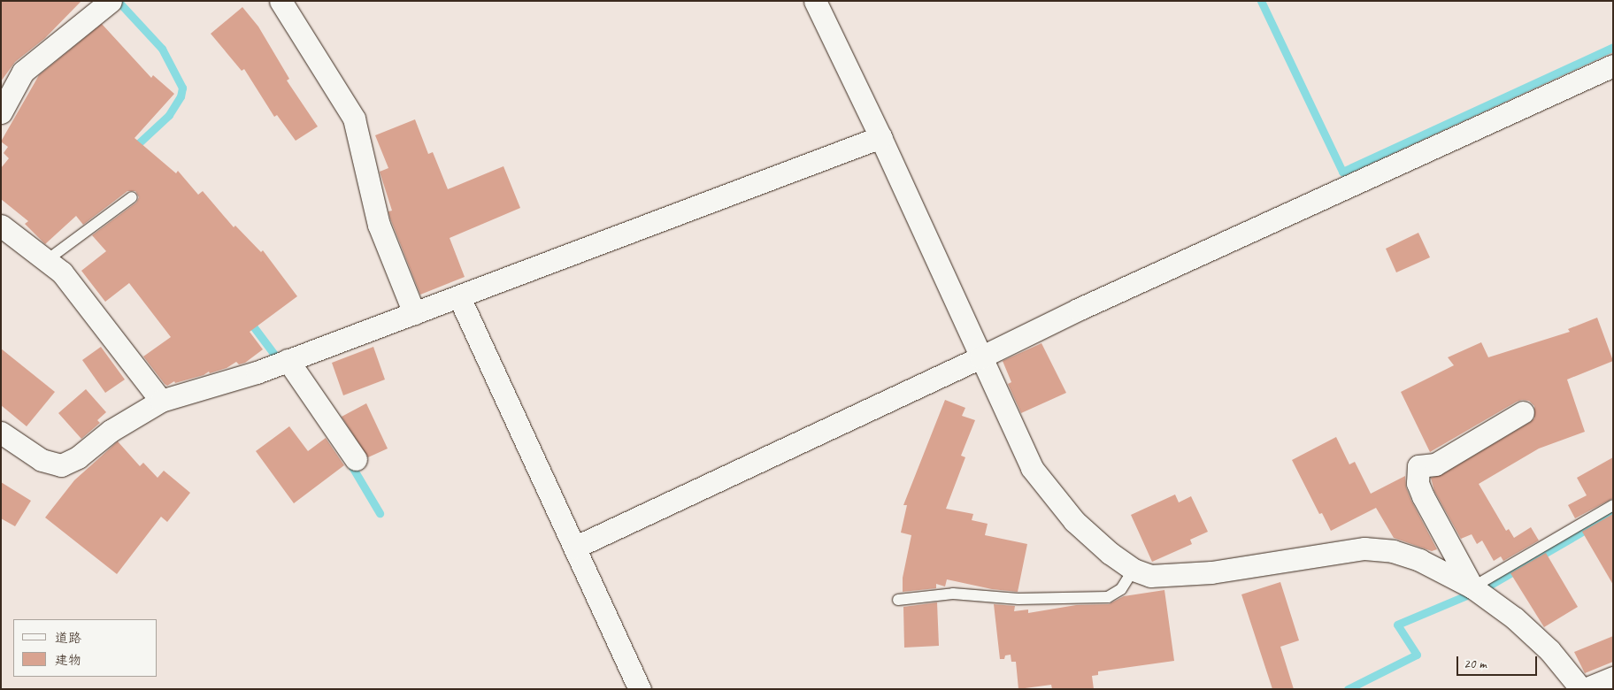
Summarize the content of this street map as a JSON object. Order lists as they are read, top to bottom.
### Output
{
  "legend": ["道路", "建物"],
  "scale_bar": "20 m"
}
